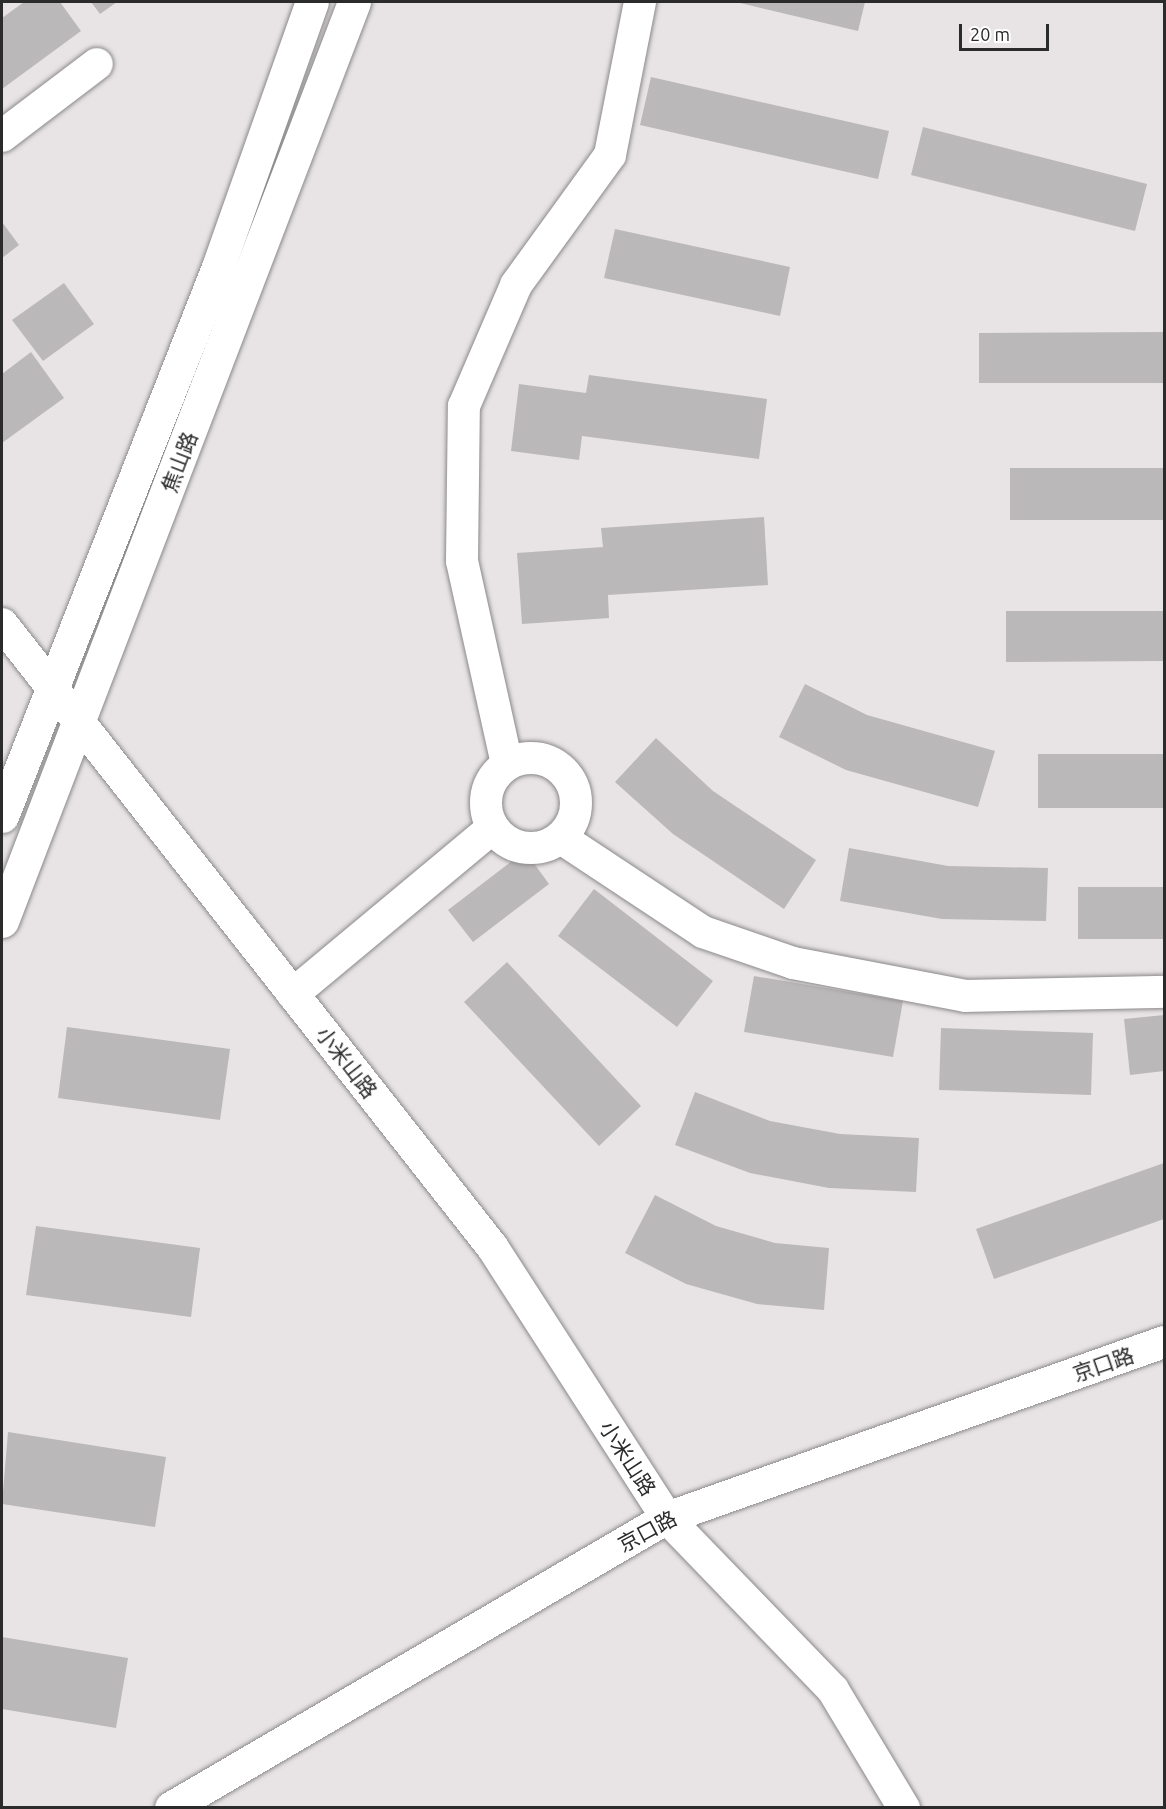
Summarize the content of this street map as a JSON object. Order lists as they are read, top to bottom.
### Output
{
  "streets": {
    "main road": ["焦山路"],
    "street": ["小米山路", "京口路"]
  },
  "crossings": [
    ["焦山路", "小米山路"],
    ["小米山路", "京口路"]
  ],
  "scale_bar": "20 m"
}
